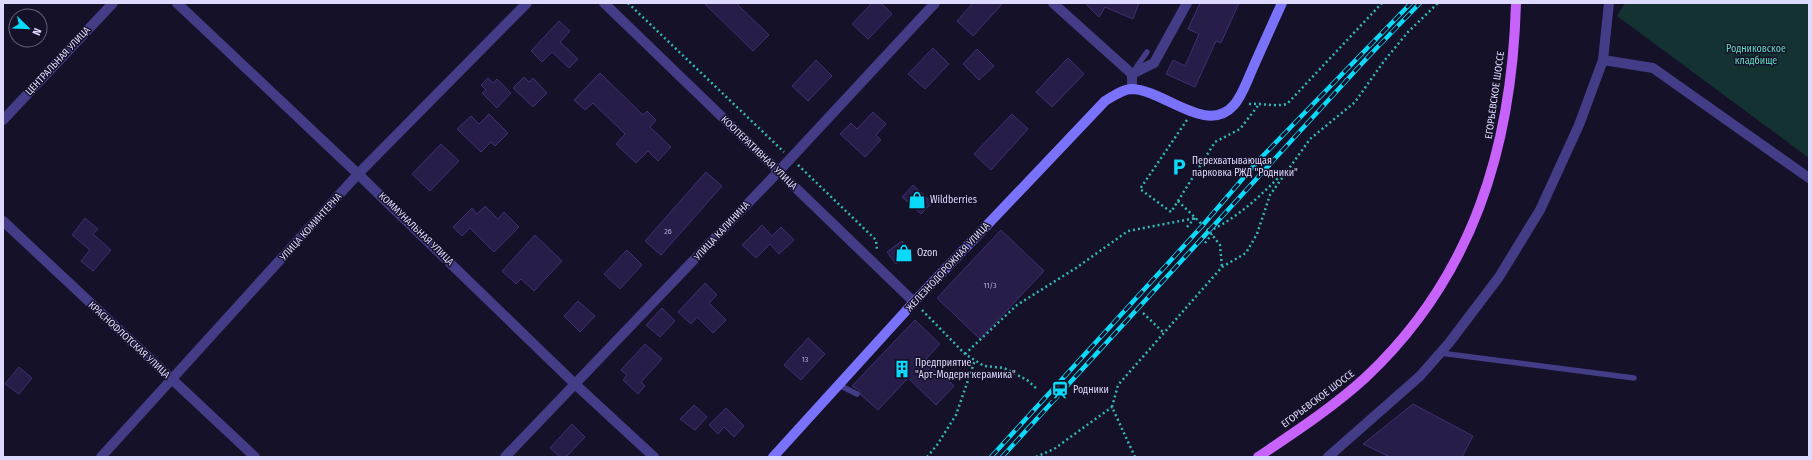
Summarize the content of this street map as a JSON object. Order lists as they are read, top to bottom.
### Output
{
  "streets": {
    "main road": ["ЕГОРЬЕВСКОЕ ШОССЕ", "ЖЕЛЕЗНОДОРОЖНАЯ УЛИЦА"],
    "street": [
      "ЦЕНТРАЛЬНАЯ УЛИЦА",
      "КООПЕРАТИВНАЯ УЛИЦА",
      "УЛИЦА КОМИНТЕРНА",
      "КОММУНАЛЬНАЯ УЛИЦА",
      "УЛИЦА КАЛИНИНА",
      "КРАСНОФЛОТСКАЯ УЛИЦА"
    ]
  },
  "crossings": [
    ["КООПЕРАТИВНАЯ УЛИЦА", "УЛИЦА КАЛИНИНА"],
    ["КООПЕРАТИВНАЯ УЛИЦА", "ЖЕЛЕЗНОДОРОЖНАЯ УЛИЦА"],
    ["УЛИЦА КОМИНТЕРНА", "КОММУНАЛЬНАЯ УЛИЦА"],
    ["УЛИЦА КОМИНТЕРНА", "КРАСНОФЛОТСКАЯ УЛИЦА"],
    ["КОММУНАЛЬНАЯ УЛИЦА", "УЛИЦА КАЛИНИНА"]
  ],
  "parks": ["Родниковское кладбище"],
  "places": {
    "parking": ["Перехватывающая парковка РЖД \"Родники\""],
    "shop": ["Wildberries", "Ozon"],
    "building": ["Предприятие \"Арт-Модерн керамика\""],
    "station": ["Родники"]
  },
  "house_numbers": ["26", "11/3", "13"],
  "north": "bottom right"
}
